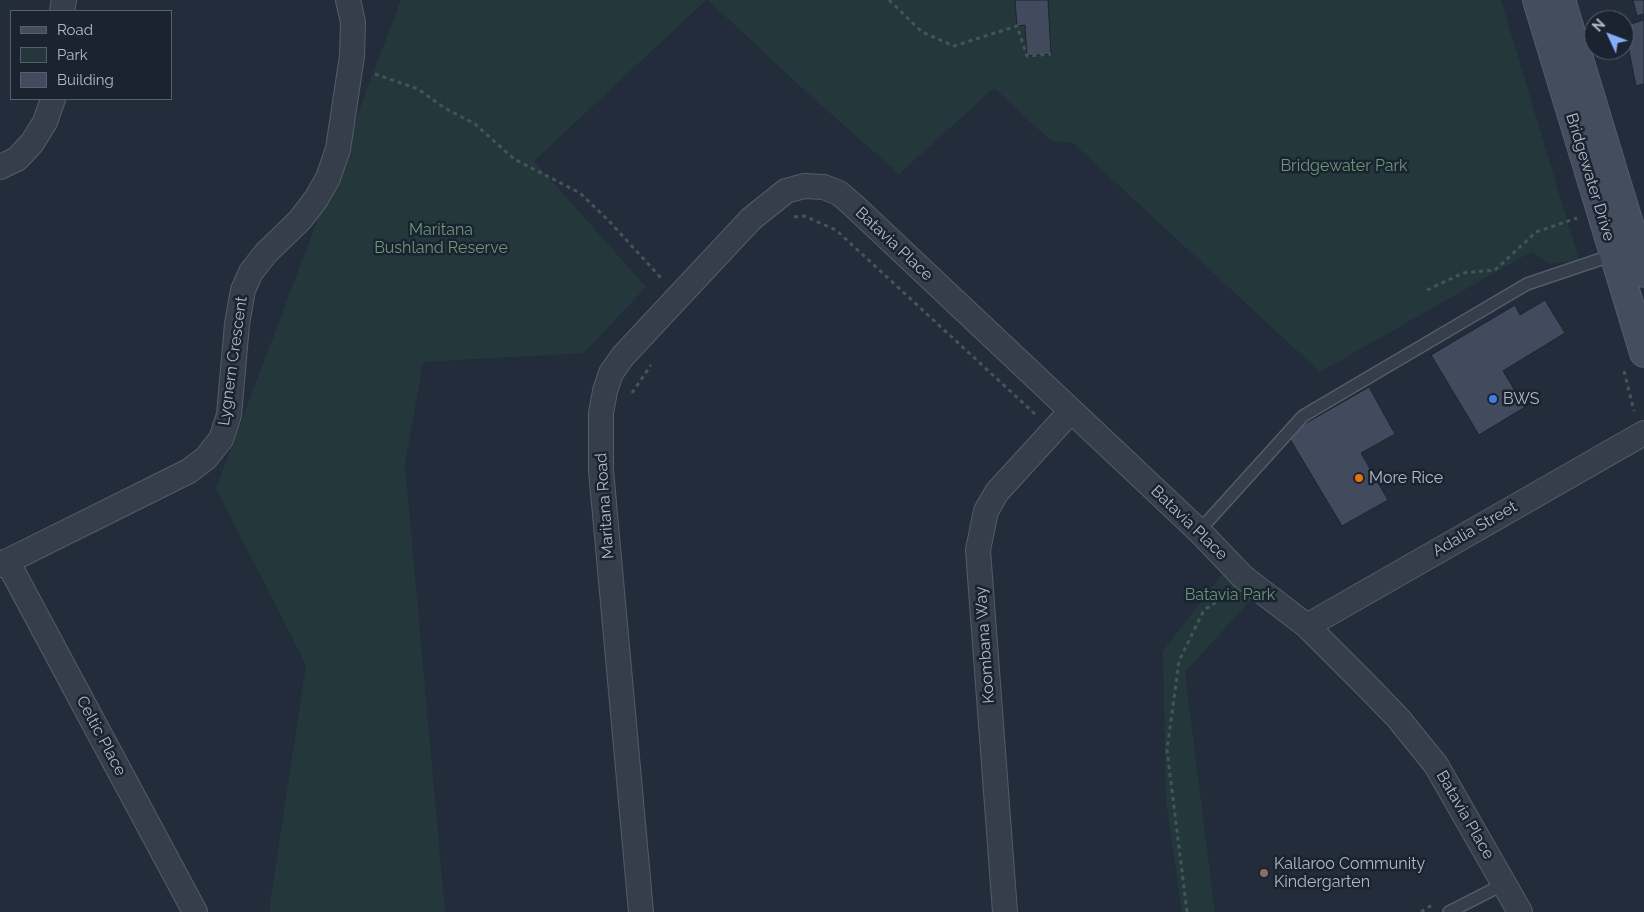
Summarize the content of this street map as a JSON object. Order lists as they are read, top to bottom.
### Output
{
  "streets": {
    "street": [
      "Bridgewater Drive",
      "Batavia Place",
      "Lygnern Crescent",
      "Maritana Road",
      "Adalia Street",
      "Koombana Way",
      "Celtic Place"
    ]
  },
  "crossings": [
    ["Batavia Place", "Maritana Road"],
    ["Batavia Place", "Adalia Street"],
    ["Batavia Place", "Koombana Way"],
    ["Lygnern Crescent", "Celtic Place"]
  ],
  "parks": ["Bridgewater Park", "Maritana Bushland Reserve", "Batavia Park"],
  "places": ["BWS", "More Rice", "Kallaroo Community Kindergarten"],
  "legend": ["Road", "Park", "Building"],
  "north": "top left"
}
